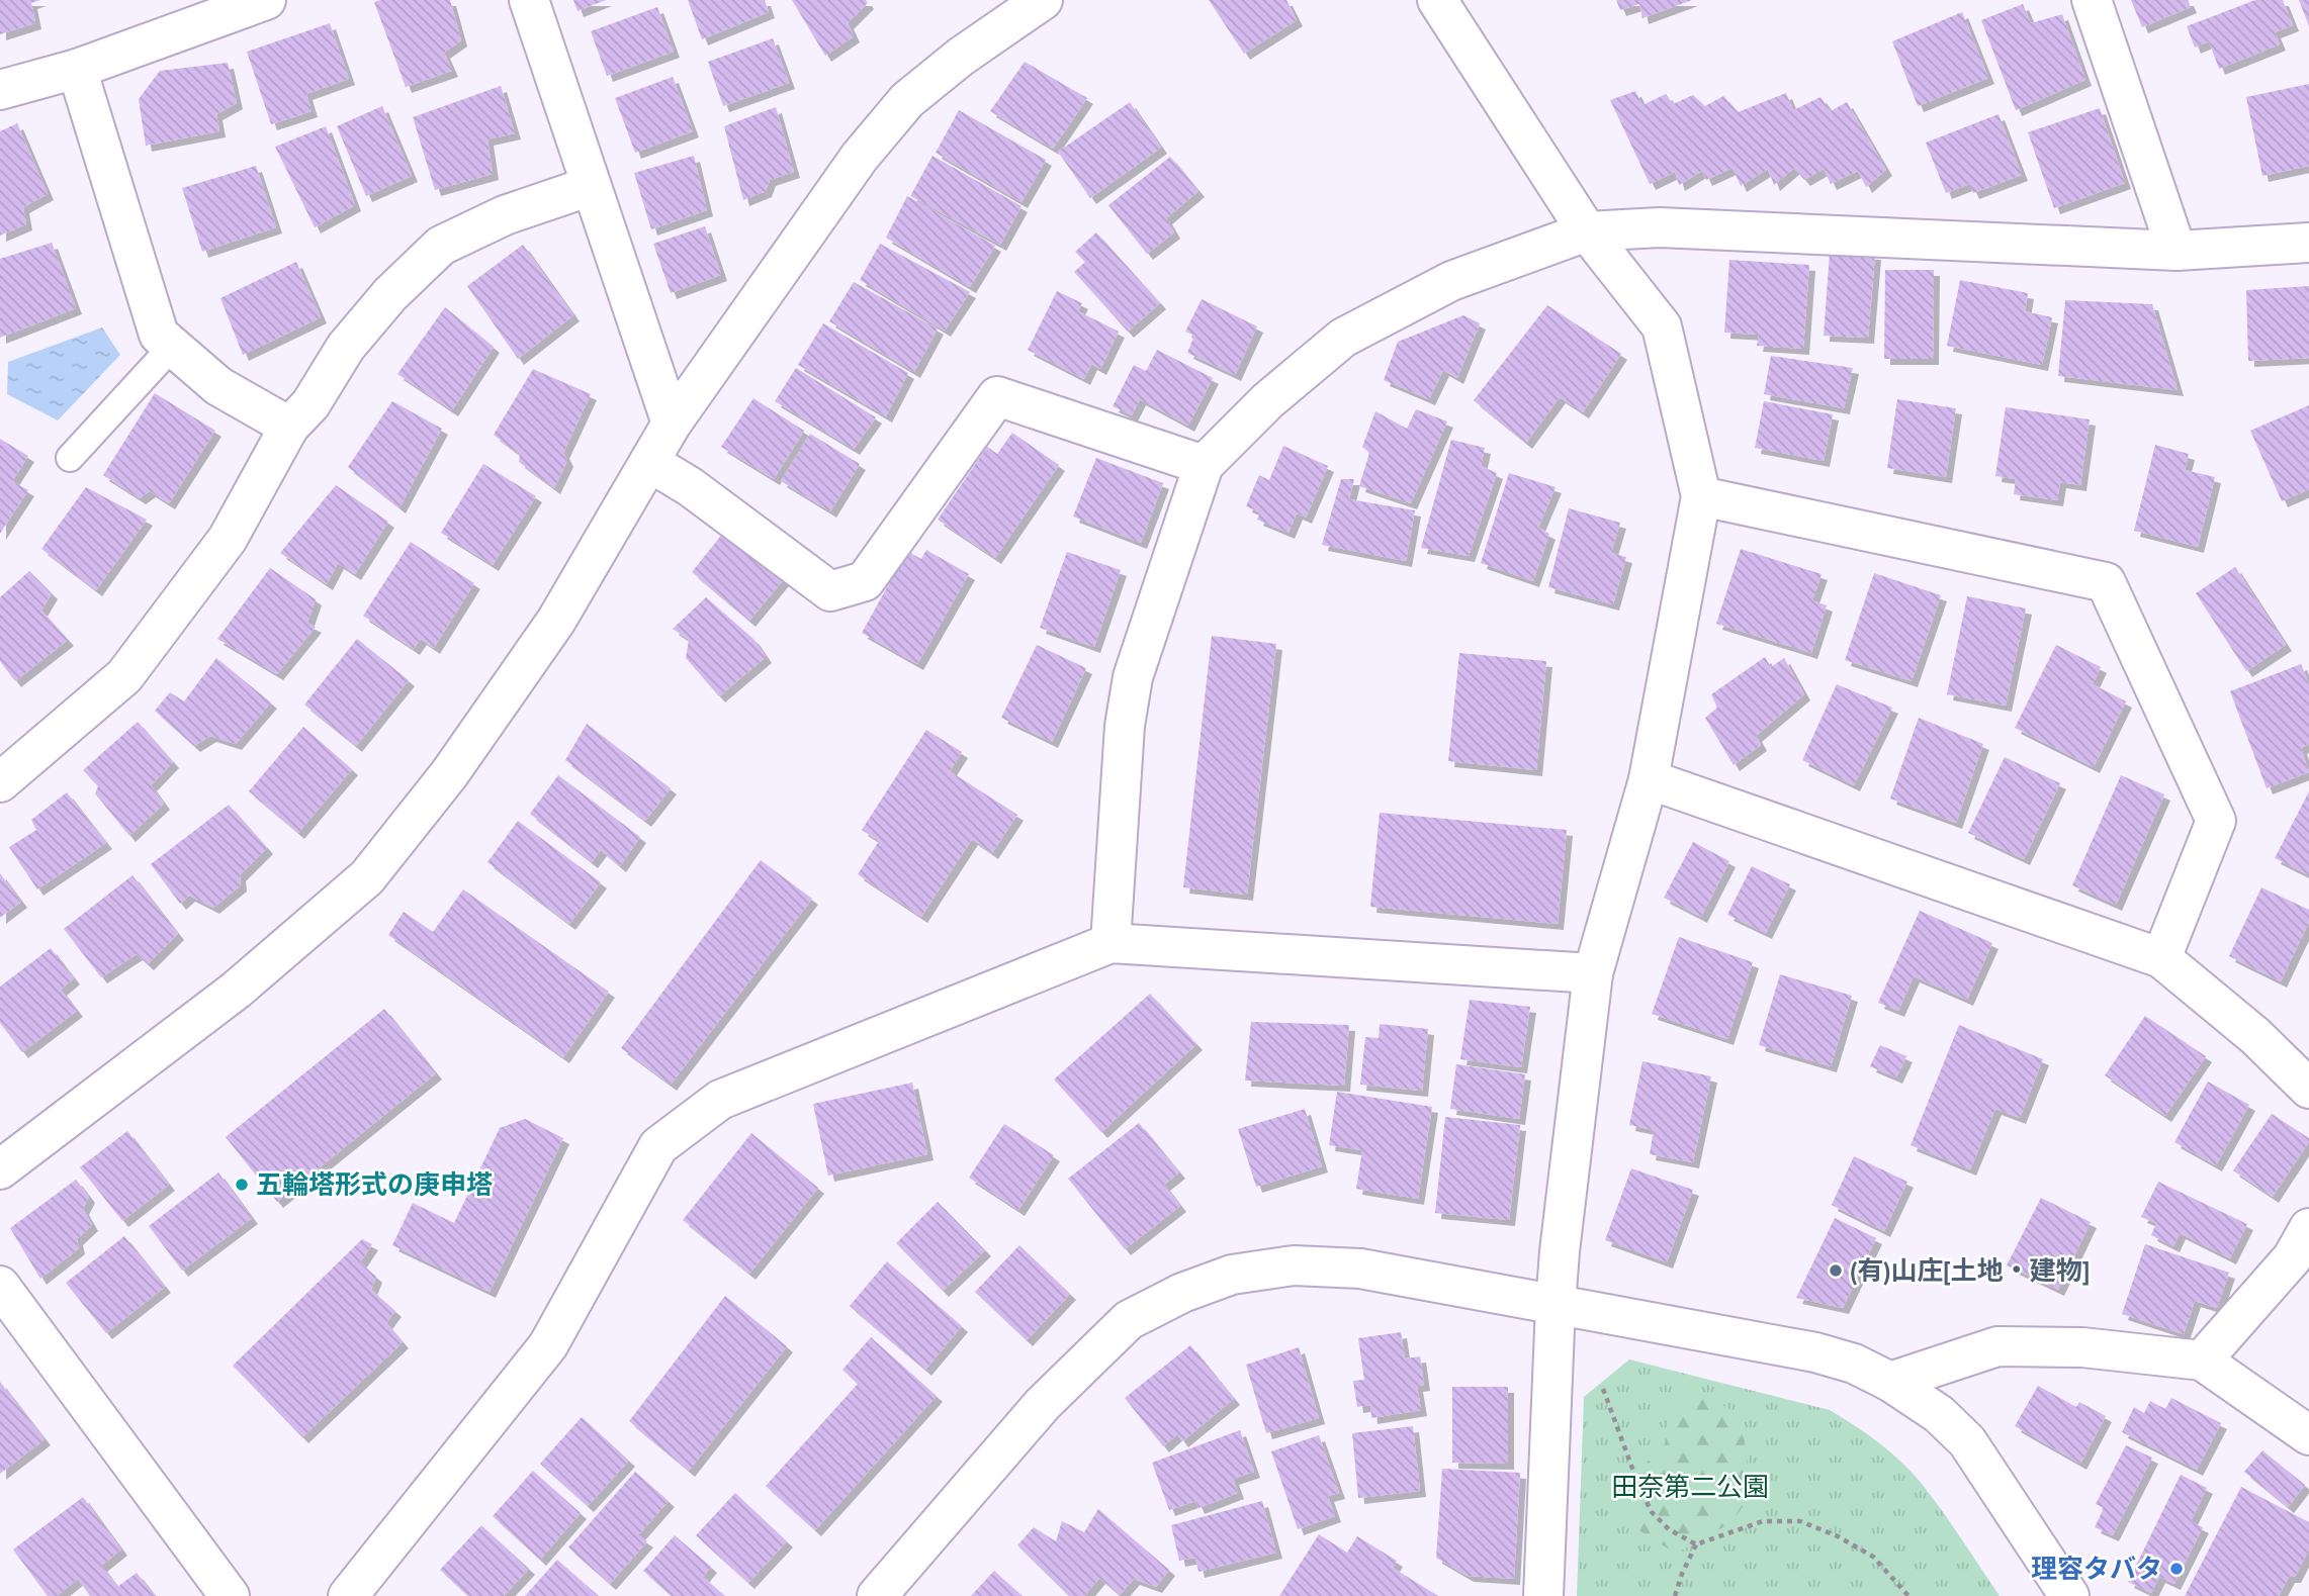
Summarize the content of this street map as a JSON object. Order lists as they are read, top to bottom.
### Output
{
  "parks": ["田奈第二公園"],
  "places": ["五輪塔形式の庚申塔", "(有)山庄[土地・建物]", "理容タバタ"]
}
